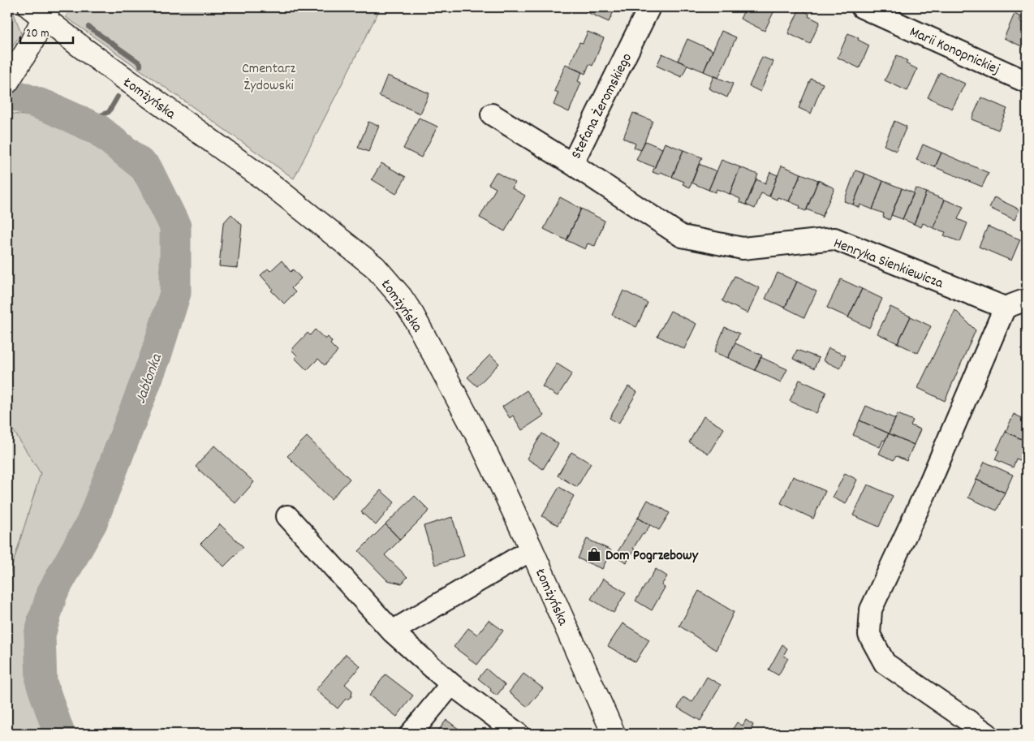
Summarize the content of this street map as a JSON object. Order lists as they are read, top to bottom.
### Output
{
  "streets": {
    "main road": ["Łomżyńska"],
    "street": ["Marii Konopnickiej", "Stefana Żeromskiego", "Henryka Sienkiewicza"]
  },
  "crossings": [
    ["Stefana Żeromskiego", "Henryka Sienkiewicza"]
  ],
  "water": ["Jabłonka"],
  "parks": ["Cmentarz Żydowski"],
  "places": {
    "shop": ["Dom Pogrzebowy"]
  },
  "scale_bar": "20 m"
}
